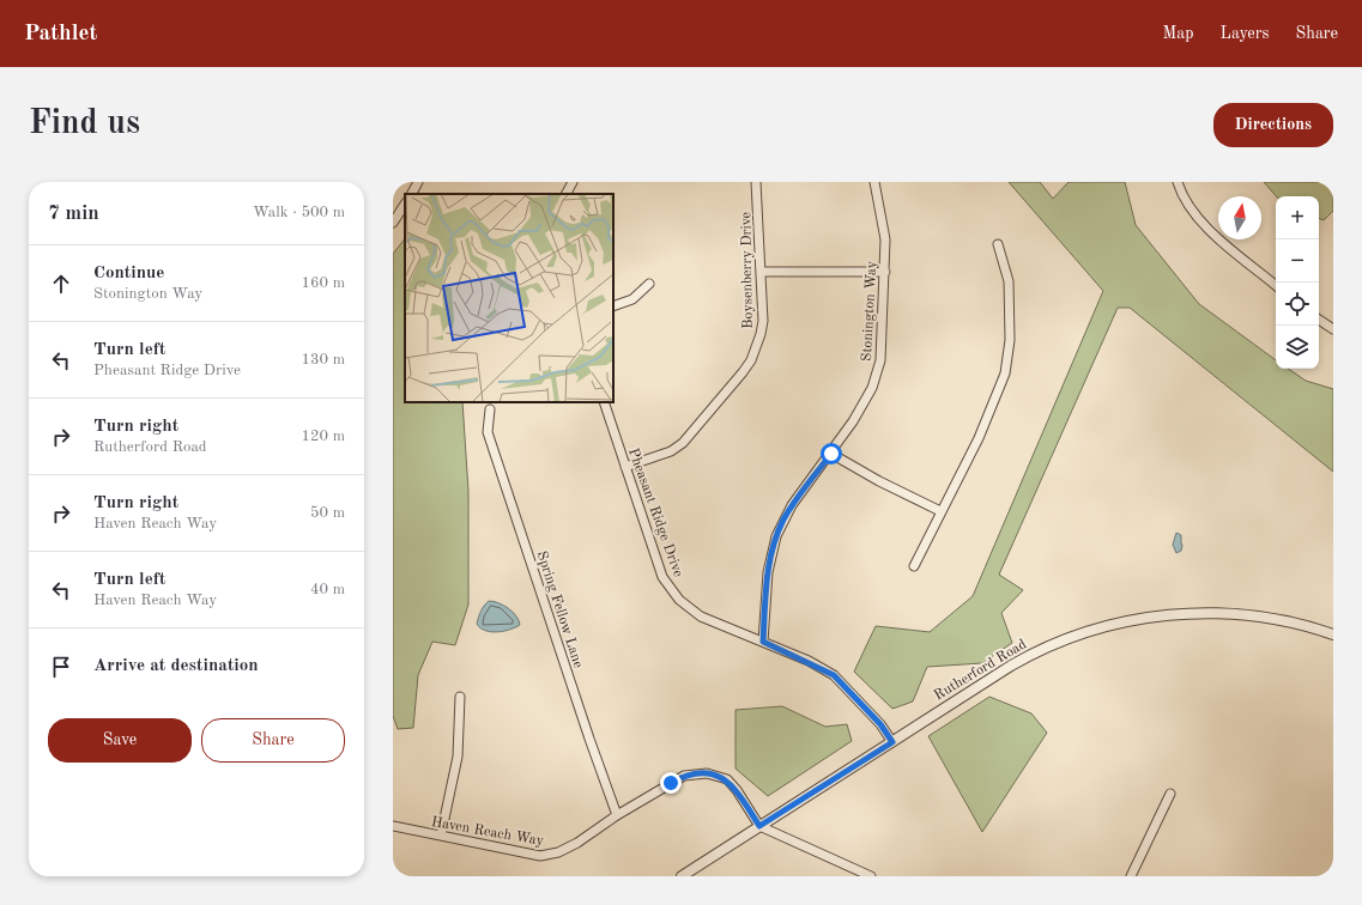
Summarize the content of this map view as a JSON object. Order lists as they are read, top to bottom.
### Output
{
  "streets": {
    "street": [
      "Boysenberry Drive",
      "Stonington Way",
      "Pheasant Ridge Drive",
      "Spring Fellow Lane",
      "Rutherford Road",
      "Haven Reach Way"
    ]
  },
  "crossings": [
    ["Boysenberry Drive", "Pheasant Ridge Drive"],
    ["Stonington Way", "Pheasant Ridge Drive"],
    ["Pheasant Ridge Drive", "Rutherford Road"],
    ["Spring Fellow Lane", "Haven Reach Way"],
    ["Rutherford Road", "Haven Reach Way"]
  ],
  "north": "top",
  "page": {
    "header": "Pathlet",
    "nav": ["Map", "Layers", "Share"],
    "buttons": [
      "Directions",
      ["Save", "Share"]
    ],
    "title": "Find us",
    "heading": ["7 min", "Walk · 500 m"],
    "map_buttons": ["+", "−"],
    "list": [
      ["Continue", "Stonington Way", "160 m"],
      ["Turn left", "Pheasant Ridge Drive", "130 m"],
      ["Turn right", "Rutherford Road", "120 m"],
      ["Turn right", "Haven Reach Way", "50 m"],
      ["Turn left", "Haven Reach Way", "40 m"],
      "Arrive at destination"
    ]
  }
}
